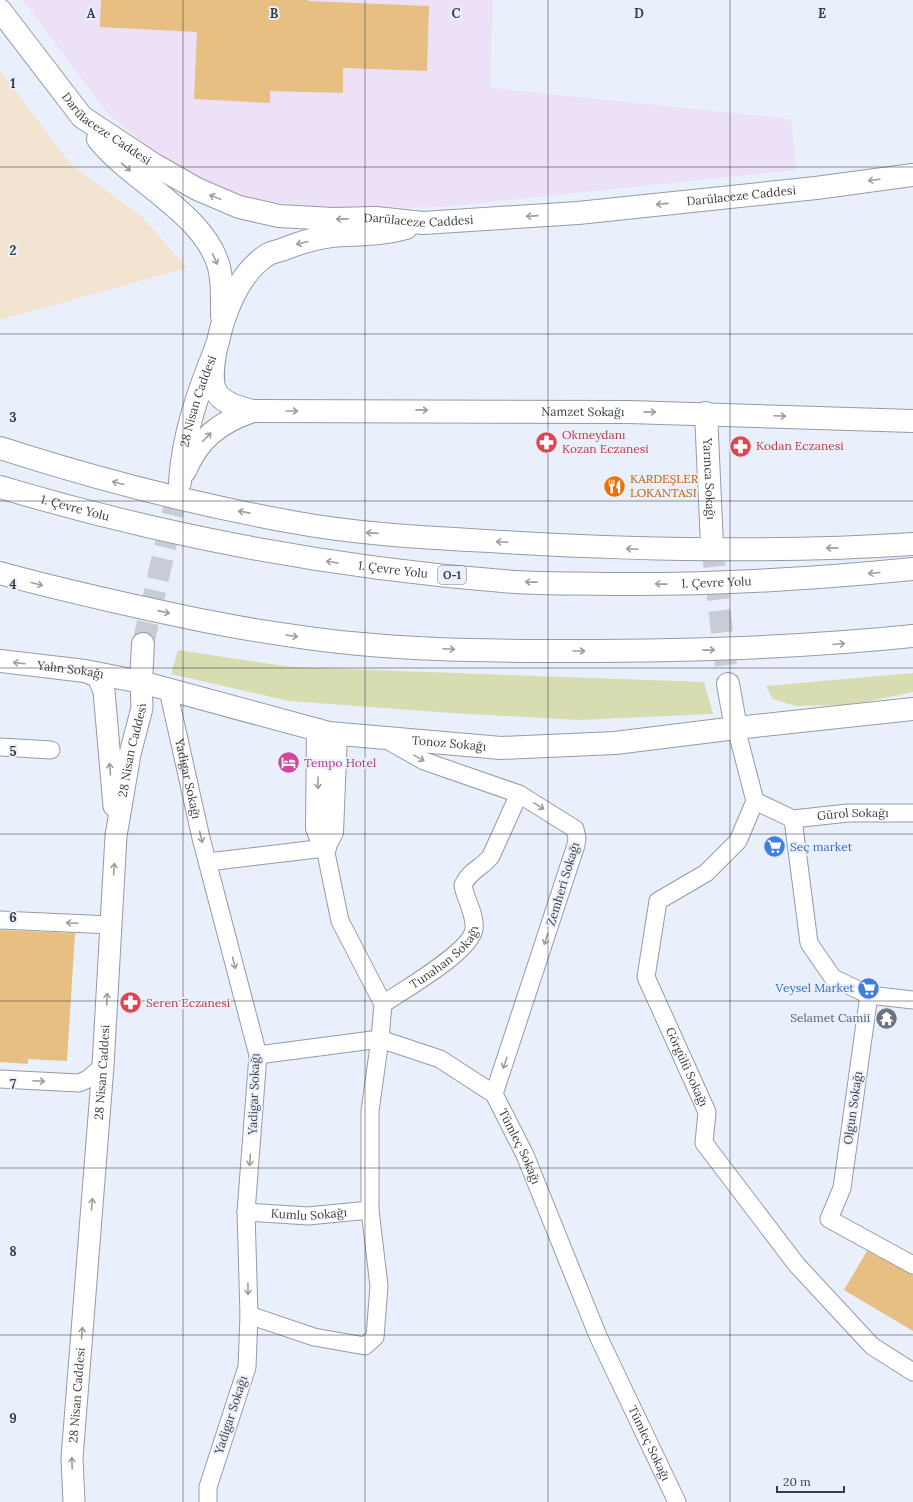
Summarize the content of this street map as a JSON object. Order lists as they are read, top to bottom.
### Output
{
  "streets": {
    "main road": [
      "Darülaceze Caddesi",
      "28 Nisan Caddesi",
      "Namzet Sokağı",
      "Yarınca Sokağı",
      "1. Çevre Yolu",
      "O-1",
      "Yalın Sokağı",
      "Tonoz Sokağı"
    ],
    "street": [
      "Yadigar Sokağı",
      "Gürol Sokağı",
      "Zemheri Sokağı",
      "Tunahan Sokağı",
      "Görgülü Sokağı",
      "Olgun Sokağı",
      "Tümleç Sokağı",
      "Kumlu Sokağı"
    ]
  },
  "crossings": [
    ["28 Nisan Caddesi", "Namzet Sokağı"],
    ["28 Nisan Caddesi", "Yalın Sokağı"],
    ["Namzet Sokağı", "Yarınca Sokağı"],
    ["Yalın Sokağı", "Tonoz Sokağı"],
    ["Yalın Sokağı", "Yadigar Sokağı"],
    ["Tonoz Sokağı", "Yadigar Sokağı"],
    ["Tonoz Sokağı", "Zemheri Sokağı"],
    ["Yadigar Sokağı", "Kumlu Sokağı"],
    ["Zemheri Sokağı", "Tunahan Sokağı"],
    ["Zemheri Sokağı", "Tümleç Sokağı"]
  ],
  "one_way": ["Darülaceze Caddesi", "28 Nisan Caddesi"],
  "places": {
    "pharmacy": ["Okmeydanı Kozan Eczanesi", "Kodan Eczanesi", "Seren Eczanesi"],
    "restaurant": ["KARDEŞLER LOKANTASI"],
    "hotel": ["Tempo Hotel"],
    "supermarket": ["Seç market", "Veysel Market"],
    "temple": ["Selamet Camii"]
  },
  "scale_bar": "20 m",
  "grid": {
    "columns": [
      "A",
      "B",
      "C",
      "D",
      "E"
    ],
    "rows": [
      "1",
      "2",
      "3",
      "4",
      "5",
      "6",
      "7",
      "8",
      "9"
    ]
  }
}
